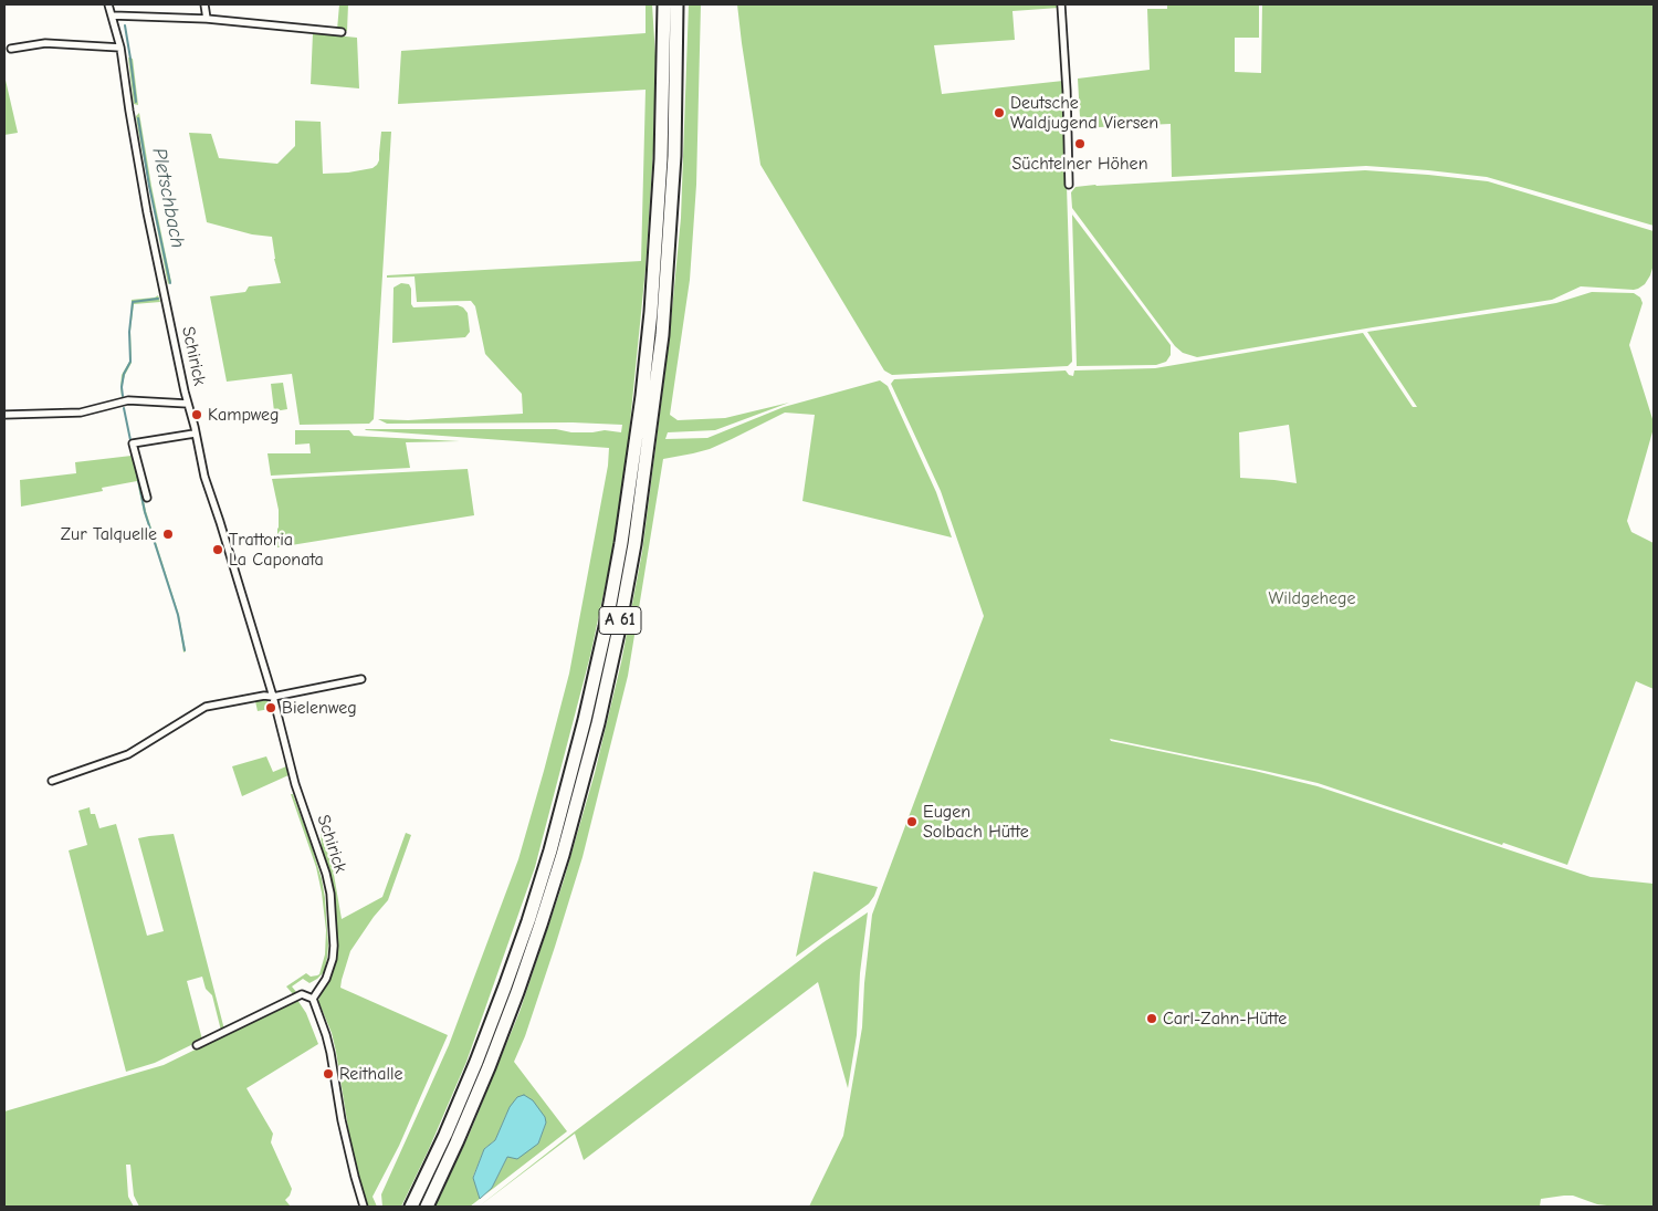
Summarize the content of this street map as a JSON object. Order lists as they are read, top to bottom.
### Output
{
  "streets": {
    "highway": ["A 61"],
    "street": ["Schirick"]
  },
  "water": ["Pletschbach"],
  "parks": ["Wildgehege"],
  "places": [
    "Deutsche Waldjugend Viersen",
    "Süchtelner Höhen",
    "Kampweg",
    "Zur Talquelle",
    "Trattoria La Caponata",
    "Bielenweg",
    "Eugen Solbach Hütte",
    "Carl-Zahn-Hütte",
    "Reithalle"
  ]
}
